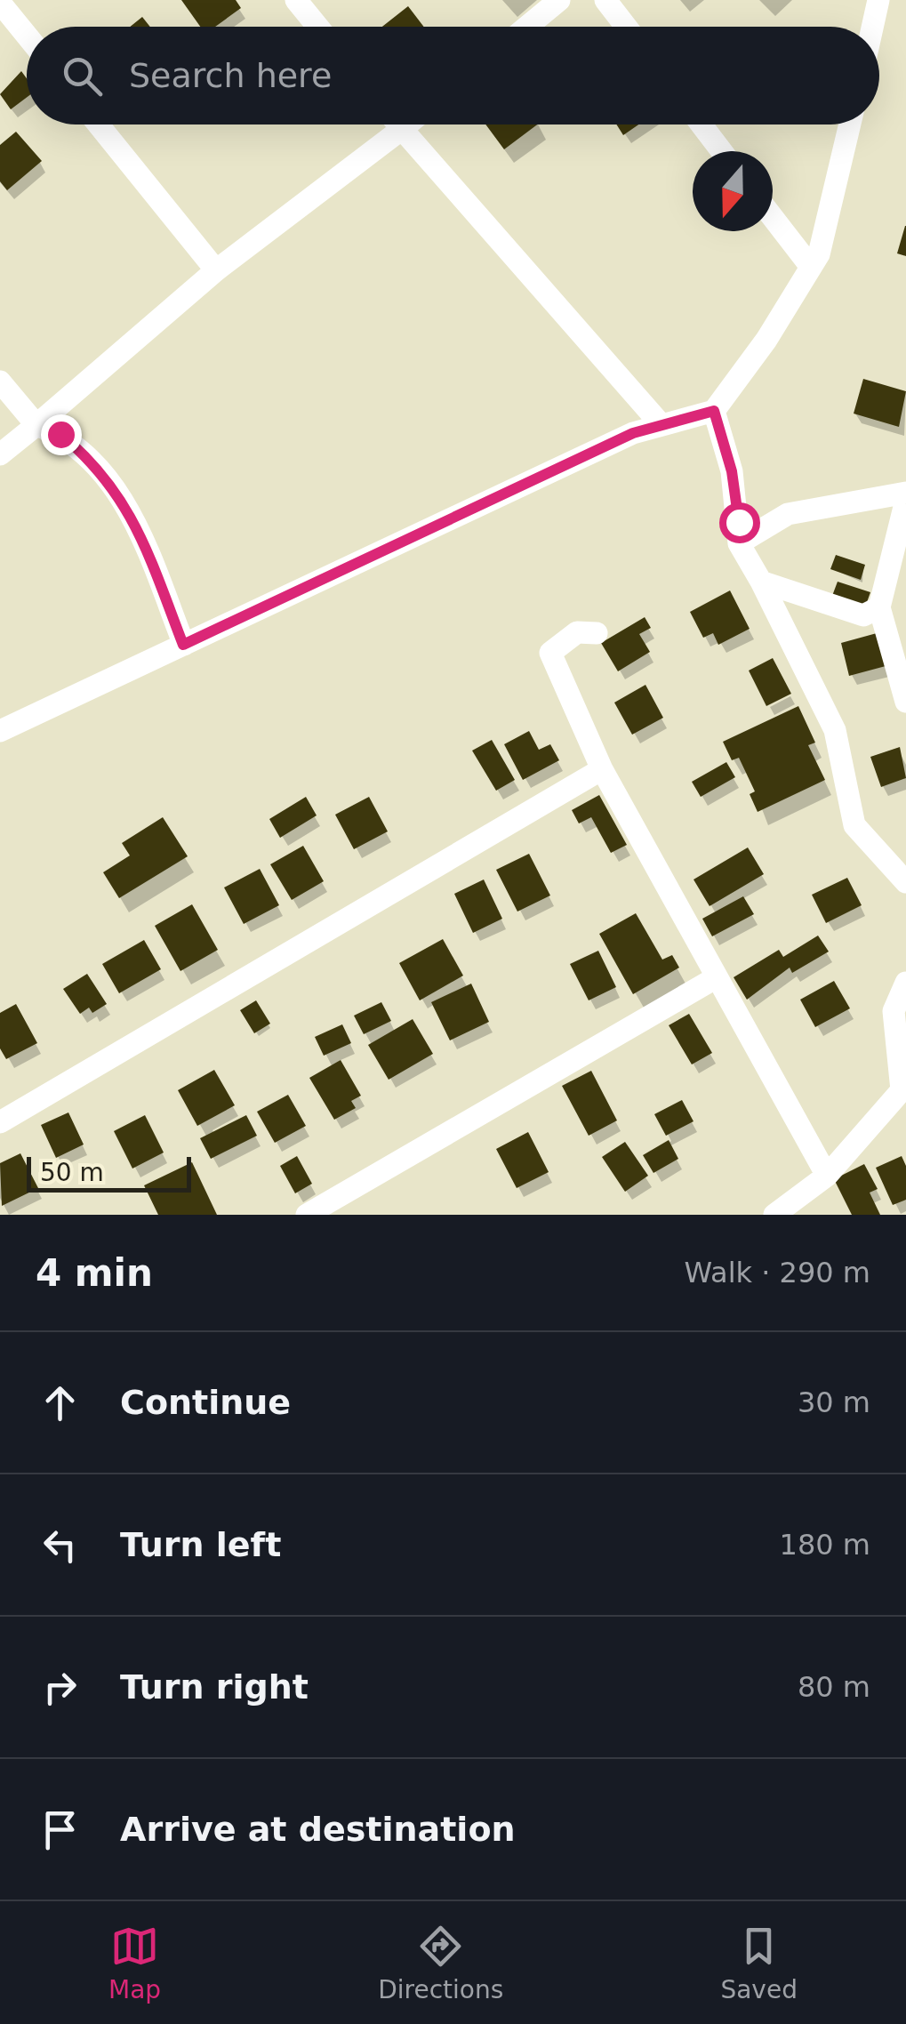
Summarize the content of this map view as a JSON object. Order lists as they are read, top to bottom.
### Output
{
  "scale_bar": "50 m",
  "north": "bottom",
  "page": {
    "search": "Search here",
    "scale": "50 m",
    "heading": ["4 min", "Walk · 290 m"],
    "list": [
      ["Continue", "30 m"],
      ["Turn left", "180 m"],
      ["Turn right", "80 m"],
      "Arrive at destination"
    ],
    "nav": ["Map", "Directions", "Saved"]
  }
}
